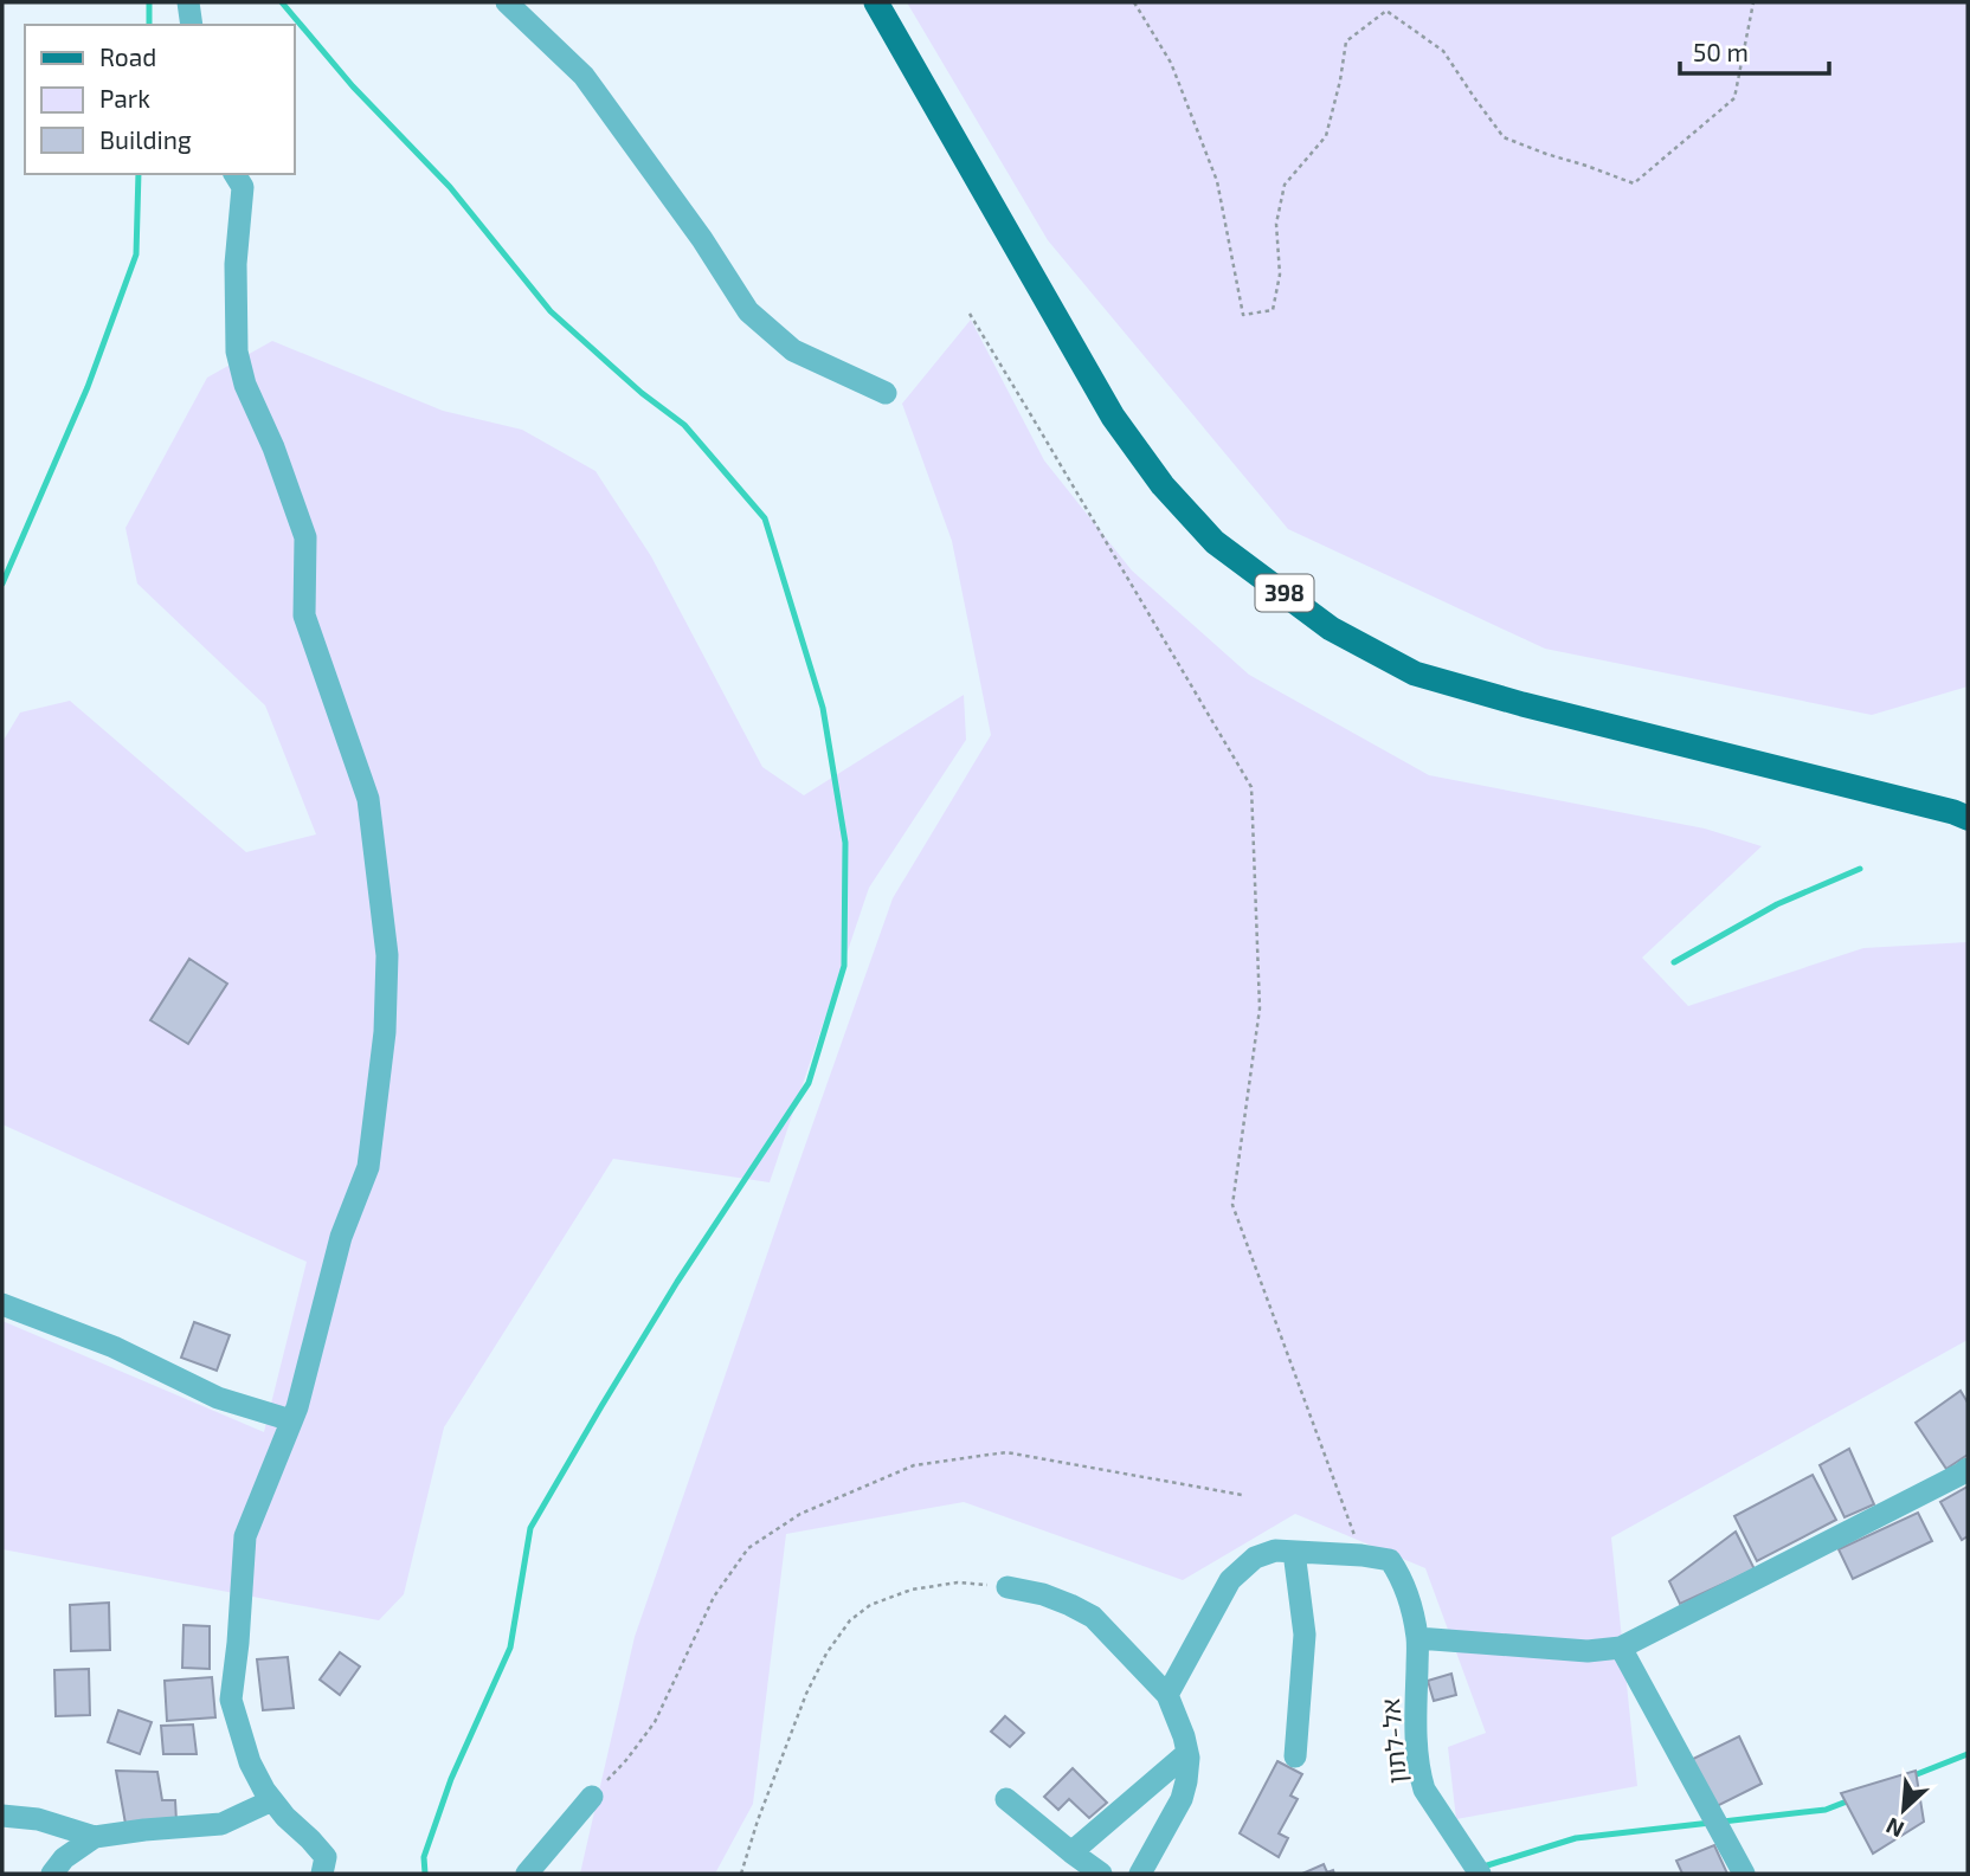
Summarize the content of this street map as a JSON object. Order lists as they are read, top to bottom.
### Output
{
  "streets": {
    "main road": ["398"],
    "street": ["אל-לתון"]
  },
  "legend": ["Road", "Park", "Building"],
  "scale_bar": "50 m",
  "north": "bottom left"
}
